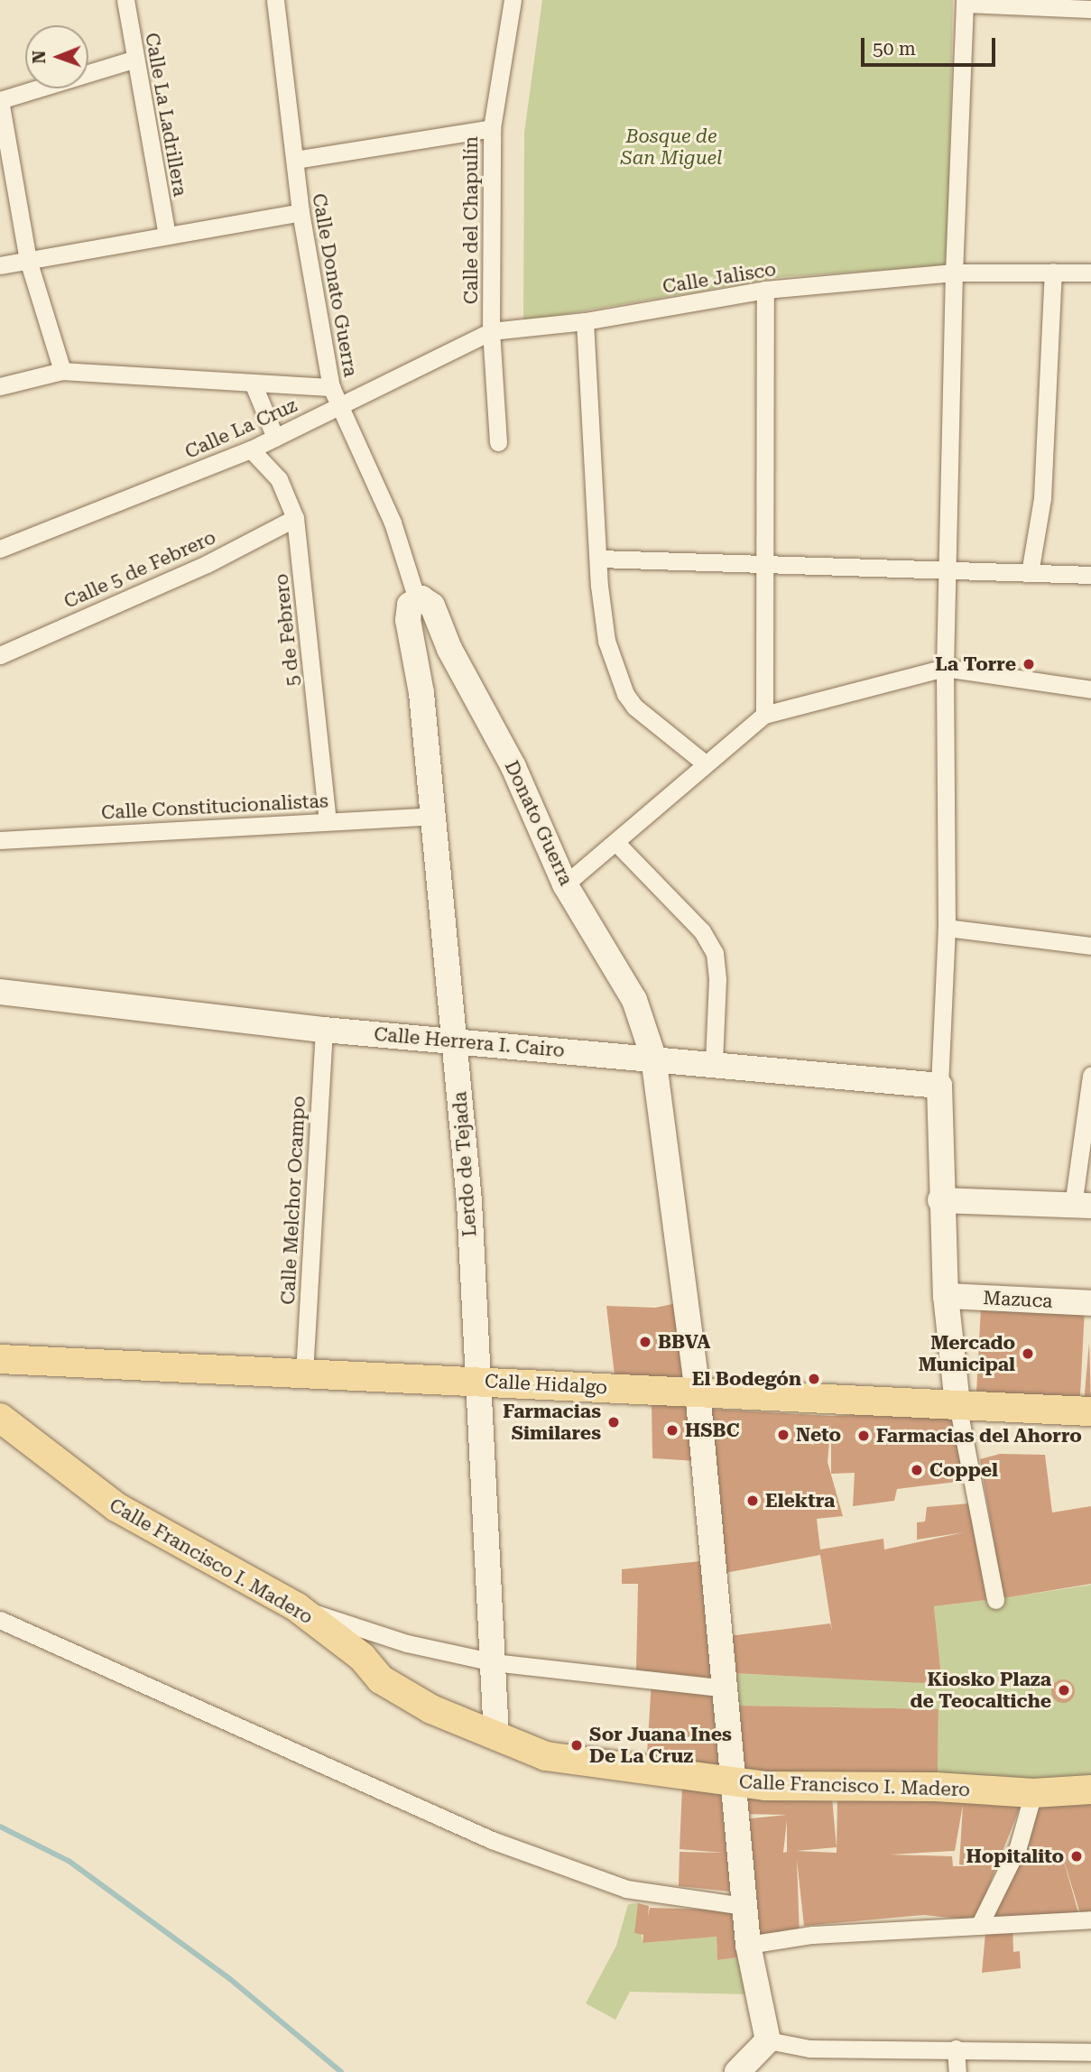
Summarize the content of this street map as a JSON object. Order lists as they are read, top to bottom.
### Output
{
  "streets": {
    "main road": ["Calle Hidalgo", "Calle Francisco I. Madero"],
    "street": [
      "Calle La Ladrillera",
      "Calle del Chapulín",
      "Calle Jalisco",
      "Calle Donato Guerra",
      "Calle La Cruz",
      "Calle 5 de Febrero",
      "5 de Febrero",
      "Calle Constitucionalistas",
      "Donato Guerra",
      "Calle Herrera I. Cairo",
      "Lerdo de Tejada",
      "Calle Melchor Ocampo",
      "Mazuca"
    ]
  },
  "crossings": [
    ["Calle del Chapulín", "Calle Jalisco"],
    ["Calle del Chapulín", "Calle La Cruz"],
    ["Calle Jalisco", "Calle La Cruz"],
    ["Calle Donato Guerra", "Calle La Cruz"],
    ["Calle Donato Guerra", "Donato Guerra"],
    ["Calle Donato Guerra", "Lerdo de Tejada"],
    ["Calle La Cruz", "5 de Febrero"],
    ["Calle 5 de Febrero", "5 de Febrero"],
    ["5 de Febrero", "Calle Constitucionalistas"],
    ["Calle Constitucionalistas", "Lerdo de Tejada"],
    ["Donato Guerra", "Calle Herrera I. Cairo"],
    ["Donato Guerra", "Lerdo de Tejada"],
    ["Donato Guerra", "Calle Hidalgo"],
    ["Donato Guerra", "Calle Francisco I. Madero"],
    ["Calle Herrera I. Cairo", "Lerdo de Tejada"],
    ["Calle Herrera I. Cairo", "Calle Melchor Ocampo"],
    ["Lerdo de Tejada", "Calle Hidalgo"],
    ["Lerdo de Tejada", "Calle Francisco I. Madero"],
    ["Calle Melchor Ocampo", "Calle Hidalgo"]
  ],
  "parks": ["Bosque de San Miguel"],
  "places": [
    "La Torre",
    "BBVA",
    "Mercado Municipal",
    "El Bodegón",
    "Farmacias Similares",
    "HSBC",
    "Neto",
    "Farmacias del Ahorro",
    "Coppel",
    "Elektra",
    "Kiosko Plaza de Teocaltiche",
    "Sor Juana Ines De La Cruz",
    "Hopitalito"
  ],
  "scale_bar": "50 m",
  "north": "left"
}
